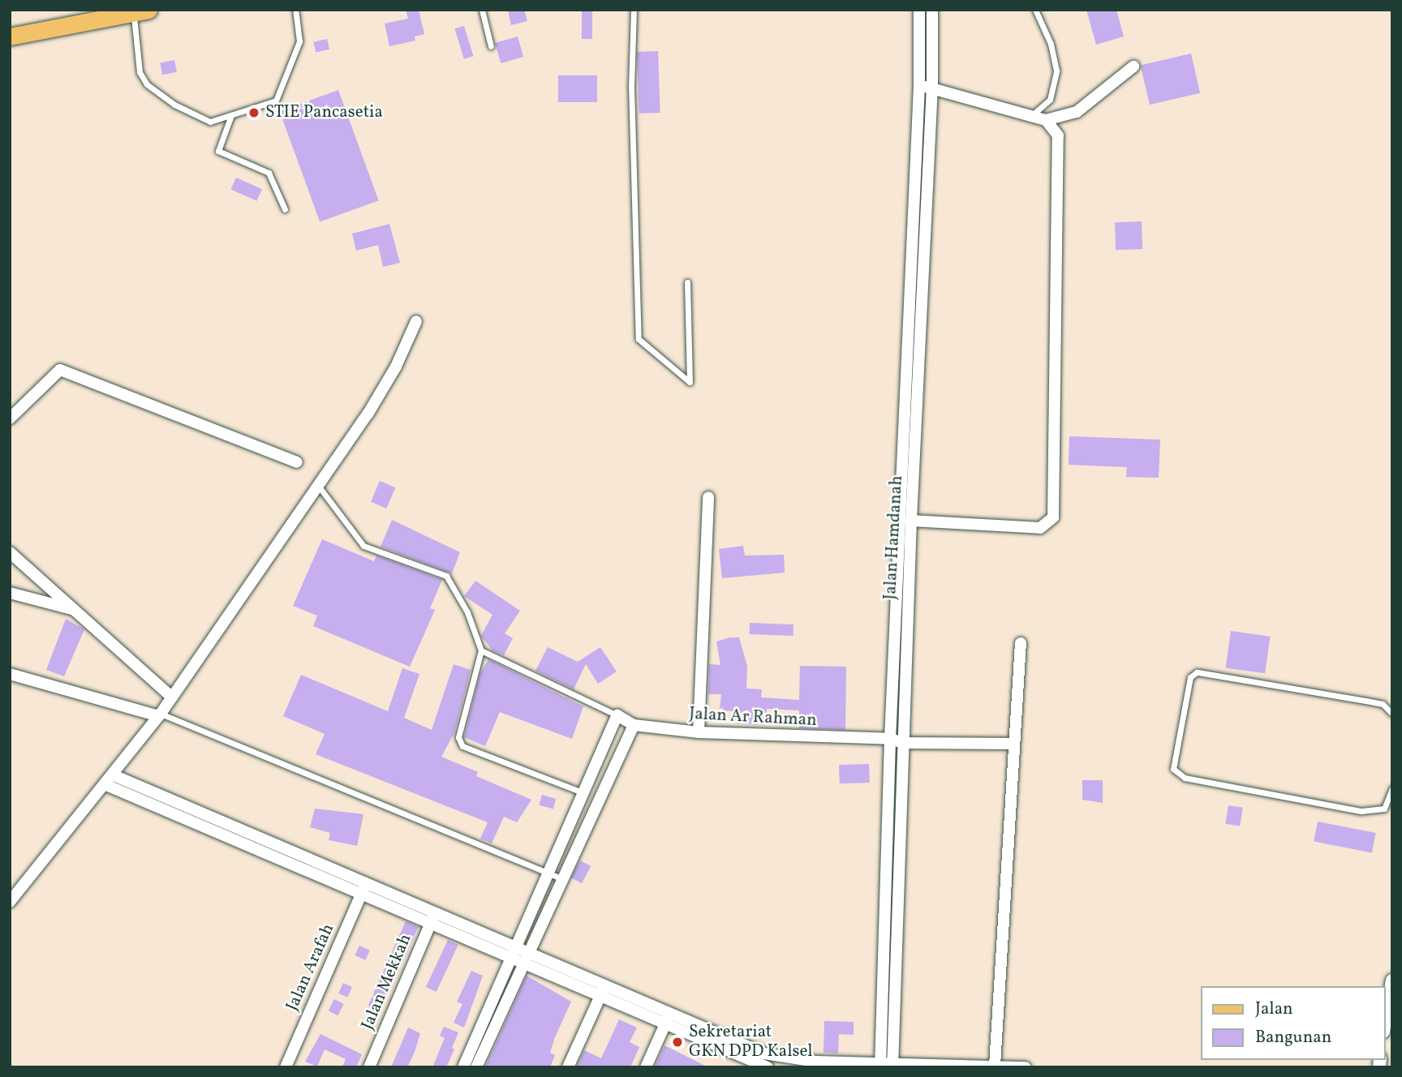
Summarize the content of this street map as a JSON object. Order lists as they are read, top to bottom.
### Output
{
  "streets": {
    "street": [
      "Jalan Hamdanah",
      "Jalan Ar Rahman",
      "Jalan Arafah",
      "Jalan Mekkah"
    ]
  },
  "crossings": [
    ["Jalan Hamdanah", "Jalan Ar Rahman"]
  ],
  "places": ["STIE Pancasetia", "Sekretariat GKN DPD Kalsel"],
  "legend": ["Jalan", "Bangunan"]
}
